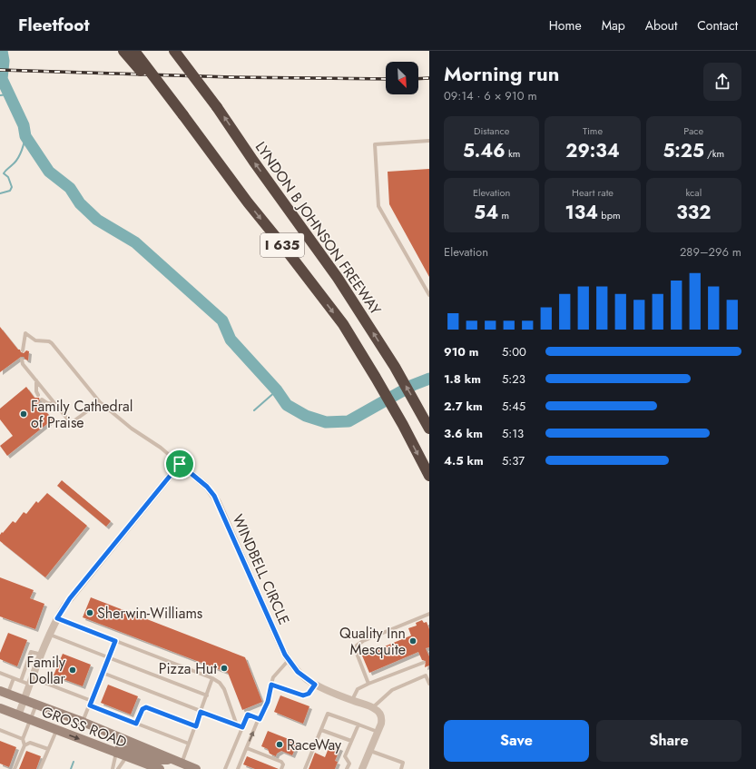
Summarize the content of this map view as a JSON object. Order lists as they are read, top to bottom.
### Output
{
  "streets": {
    "highway": ["LYNDON B JOHNSON FREEWAY", "I 635"],
    "main road": ["GROSS ROAD"],
    "street": ["WINDBELL CIRCLE"]
  },
  "places": [
    "Family Cathedral of Praise",
    "Sherwin-Williams",
    "Quality Inn Mesquite",
    "Pizza Hut",
    "Family Dollar",
    "RaceWay"
  ],
  "north": "bottom right",
  "page": {
    "header": "Fleetfoot",
    "nav": [
      "Home",
      "Map",
      "About",
      "Contact"
    ],
    "heading": ["Morning run", "09:14 · 6 × 910 m"],
    "stats": [
      ["Distance", "5.46 km"],
      ["Time", "29:34"],
      ["Pace", "5:25 /km"],
      ["Elevation", "54 m"],
      ["Heart rate", "134 bpm"],
      ["kcal", "332"]
    ],
    "chart": ["Elevation", "289–296 m"],
    "list": [
      {
        "name": "910 m",
        "note": "5:00"
      },
      {
        "name": "1.8 km",
        "note": "5:23"
      },
      {
        "name": "2.7 km",
        "note": "5:45"
      },
      {
        "name": "3.6 km",
        "note": "5:13"
      },
      {
        "name": "4.5 km",
        "note": "5:37"
      }
    ],
    "buttons": ["Save", "Share"]
  }
}
